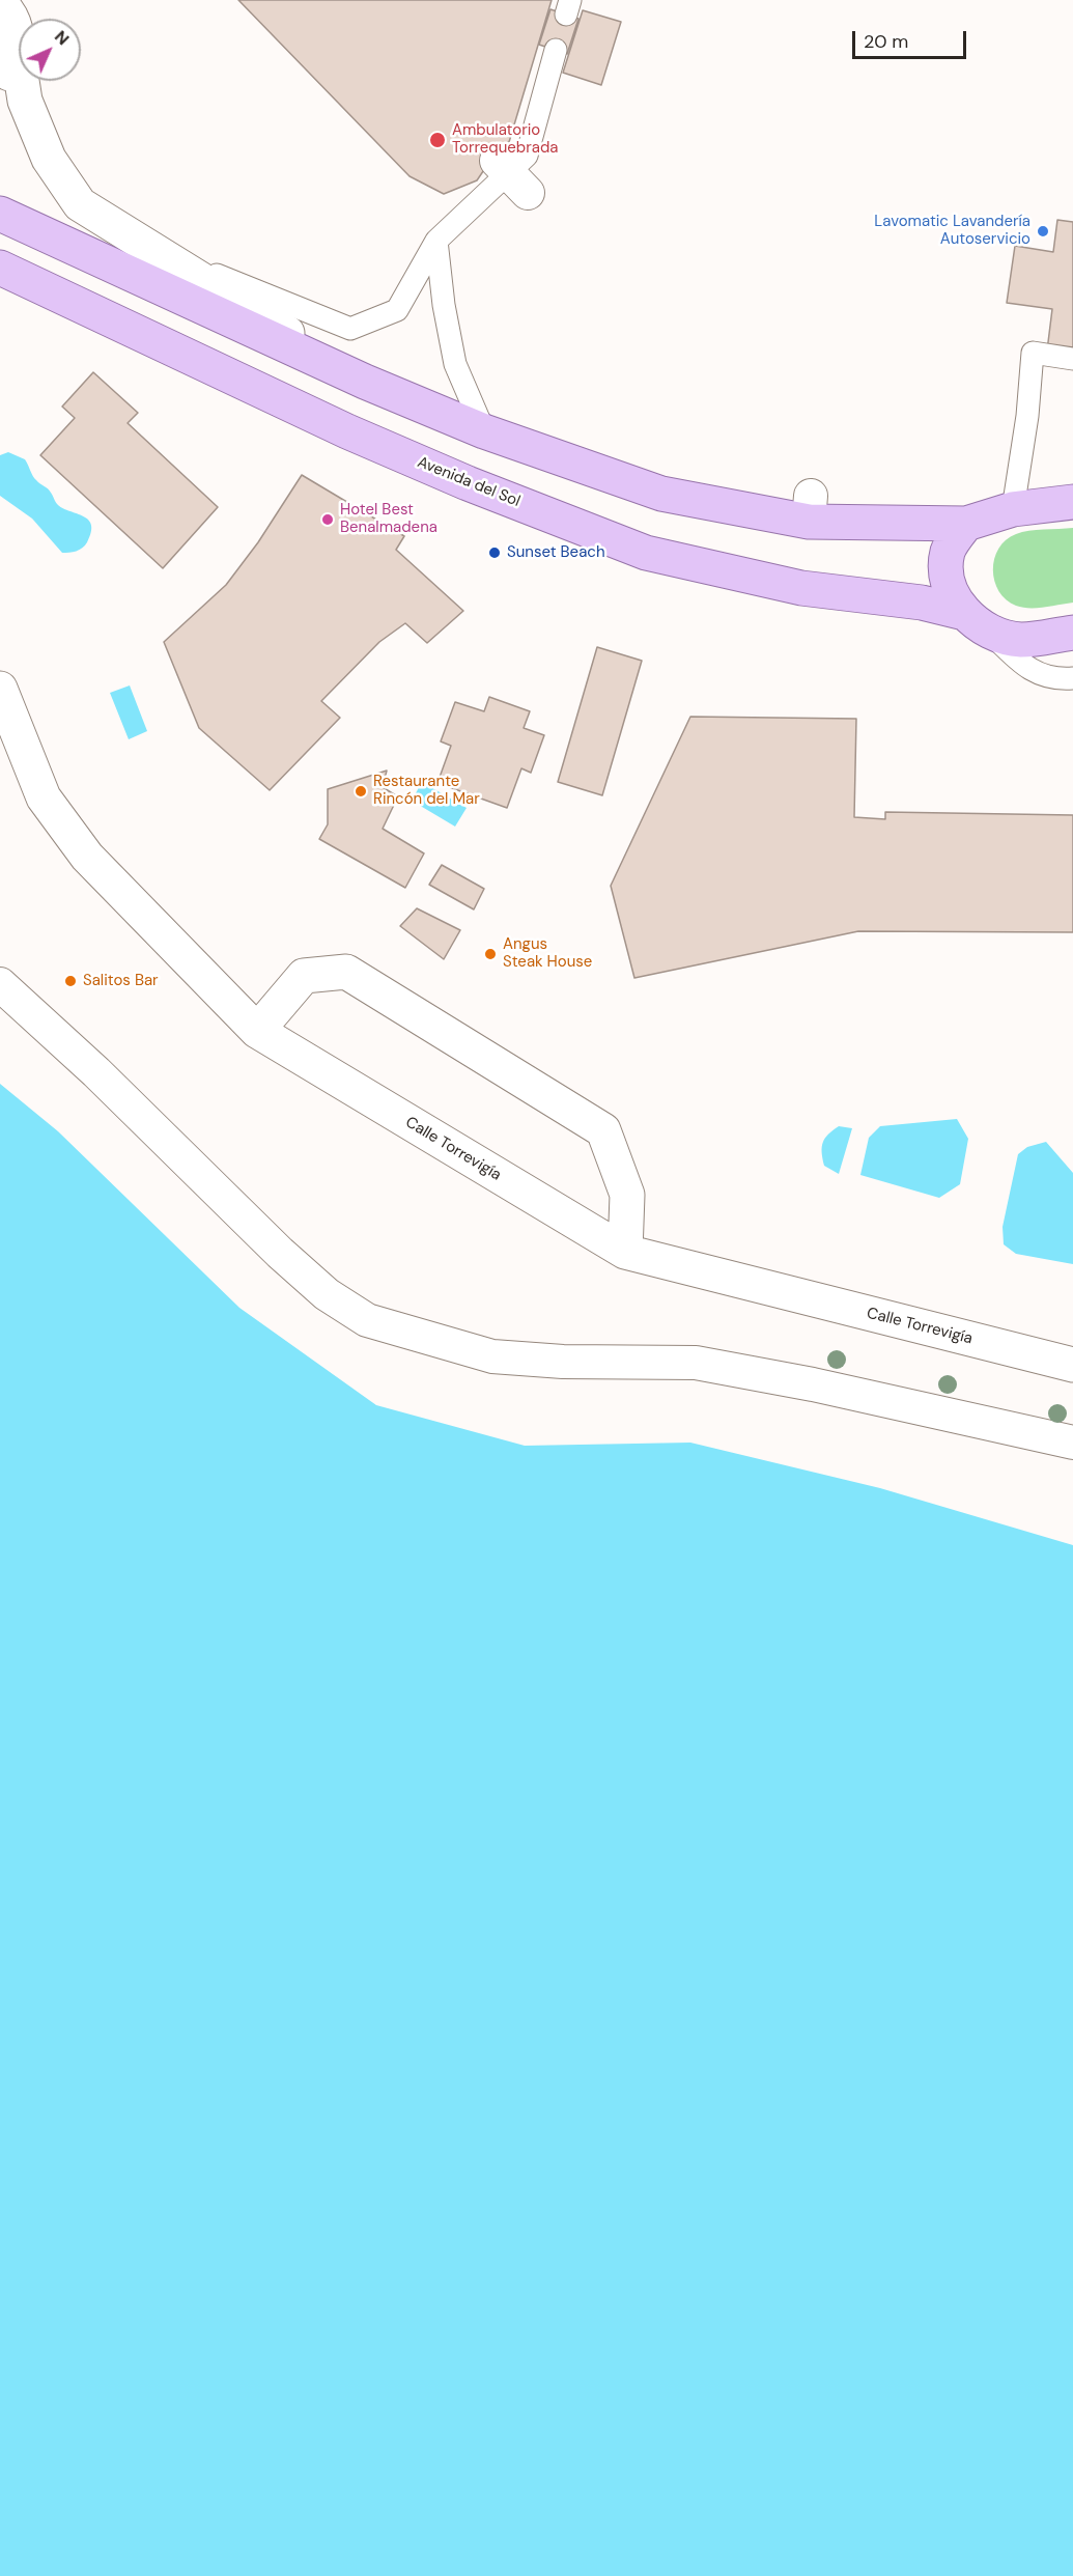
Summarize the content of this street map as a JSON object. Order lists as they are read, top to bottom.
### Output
{
  "streets": {
    "main road": ["Avenida del Sol"],
    "street": ["Calle Torrevigía"]
  },
  "places": [
    "Ambulatorio Torrequebrada",
    "Lavomatic Lavandería Autoservicio",
    "Hotel Best Benalmadena",
    "Sunset Beach",
    "Restaurante Rincón del Mar",
    "Angus Steak House",
    "Salitos Bar"
  ],
  "scale_bar": "20 m",
  "north": "top right"
}
